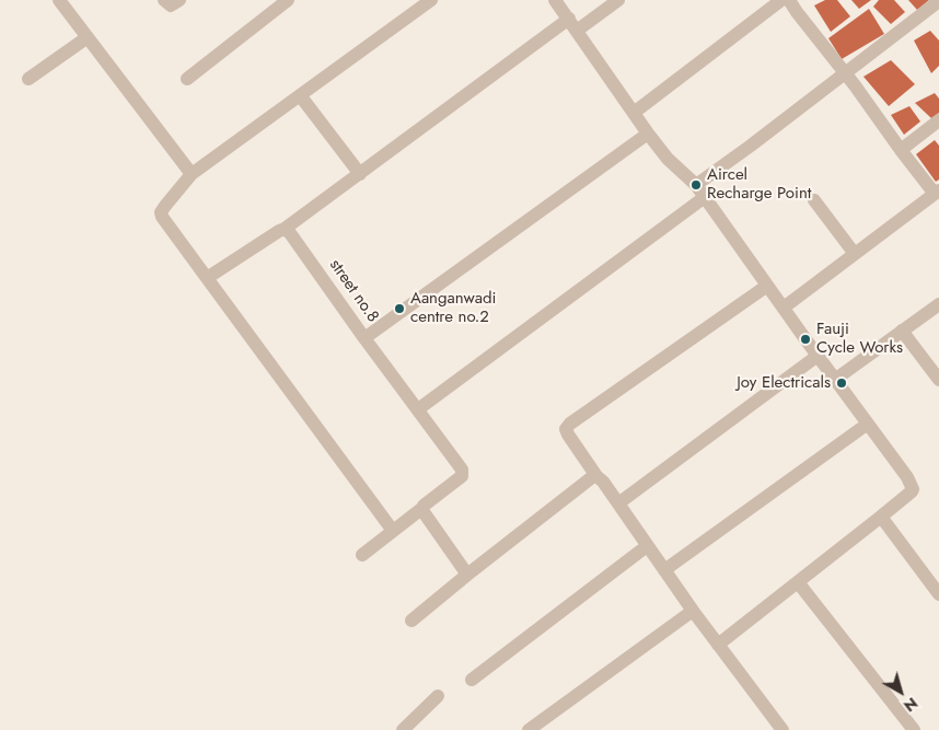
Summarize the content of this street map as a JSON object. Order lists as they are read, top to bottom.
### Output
{
  "streets": {
    "street": ["street no.8"]
  },
  "places": [
    "Aircel Recharge Point",
    "Aanganwadi centre no.2",
    "Fauji Cycle Works",
    "Joy Electricals"
  ],
  "north": "bottom right"
}
